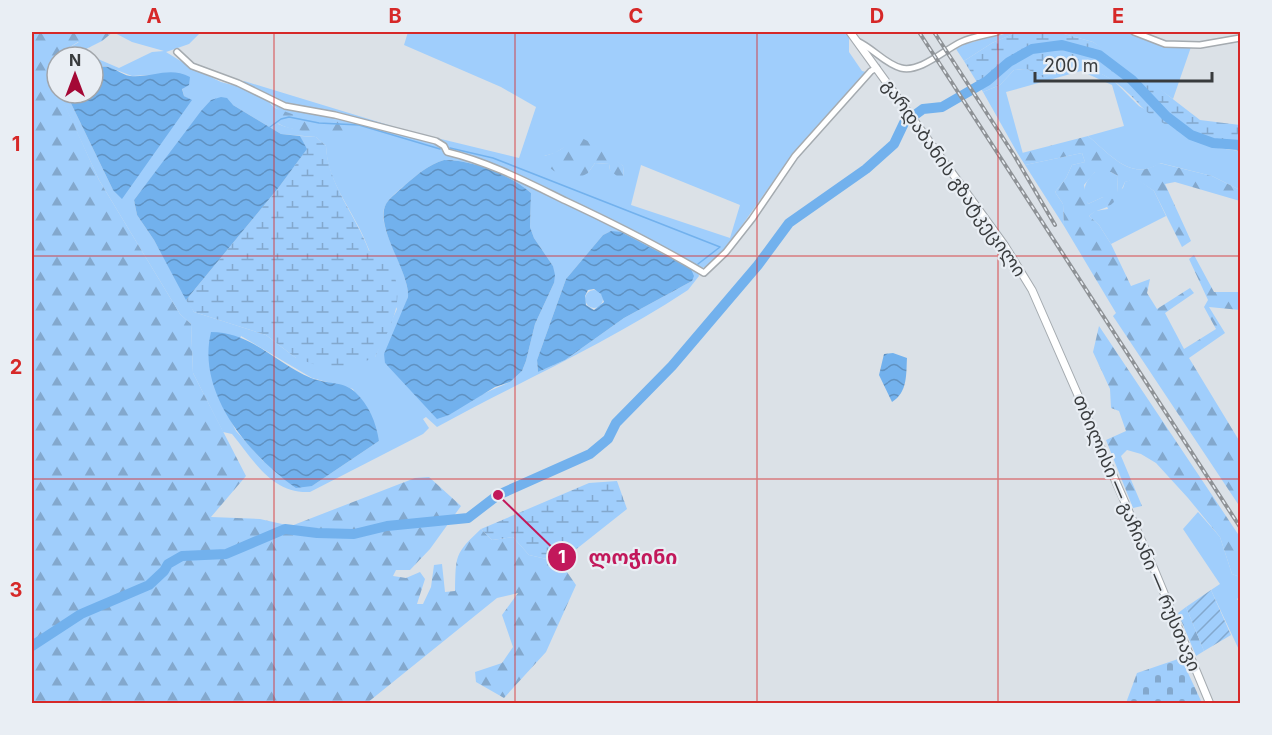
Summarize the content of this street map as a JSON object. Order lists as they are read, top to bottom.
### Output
{
  "streets": {
    "main road": ["გარდაბანის გზატკეცილი", "თბილისი — გაჩიანი — რუსთავი"]
  },
  "crossings": [
    ["გარდაბანის გზატკეცილი", "თბილისი — გაჩიანი — რუსთავი"]
  ],
  "places": ["ლოჭინი"],
  "scale_bar": "200 m",
  "north": "top",
  "grid": {
    "columns": [
      "A",
      "B",
      "C",
      "D",
      "E"
    ],
    "rows": ["1", "2", "3"]
  }
}
